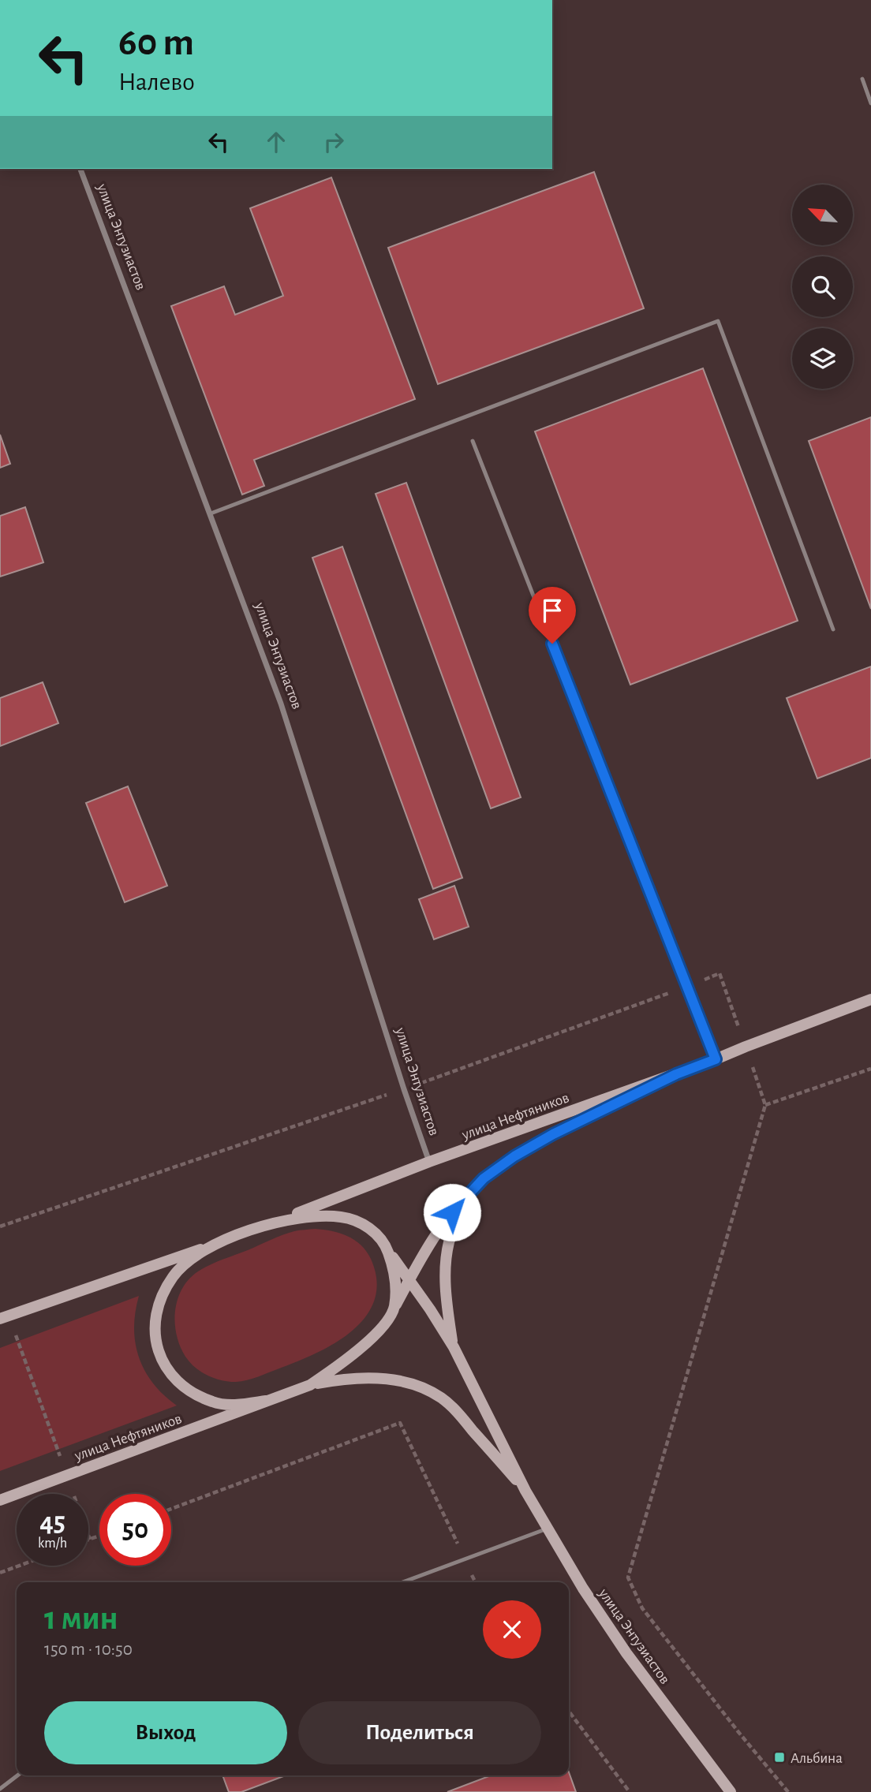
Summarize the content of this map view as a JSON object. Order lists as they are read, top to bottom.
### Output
{
  "streets": {
    "main road": ["улица Энтузиастов", "улица Нефтяников"]
  },
  "crossings": [
    ["улица Энтузиастов", "улица Нефтяников"]
  ],
  "places": {
    "transit": ["Альбина"]
  },
  "north": "top left",
  "page": {
    "turn": ["60 m", "Налево"],
    "speed": "45 km/h",
    "limit": "50",
    "heading": ["1 мин", "150 m · 10:50"],
    "buttons": ["Выход", "Поделиться"]
  }
}
